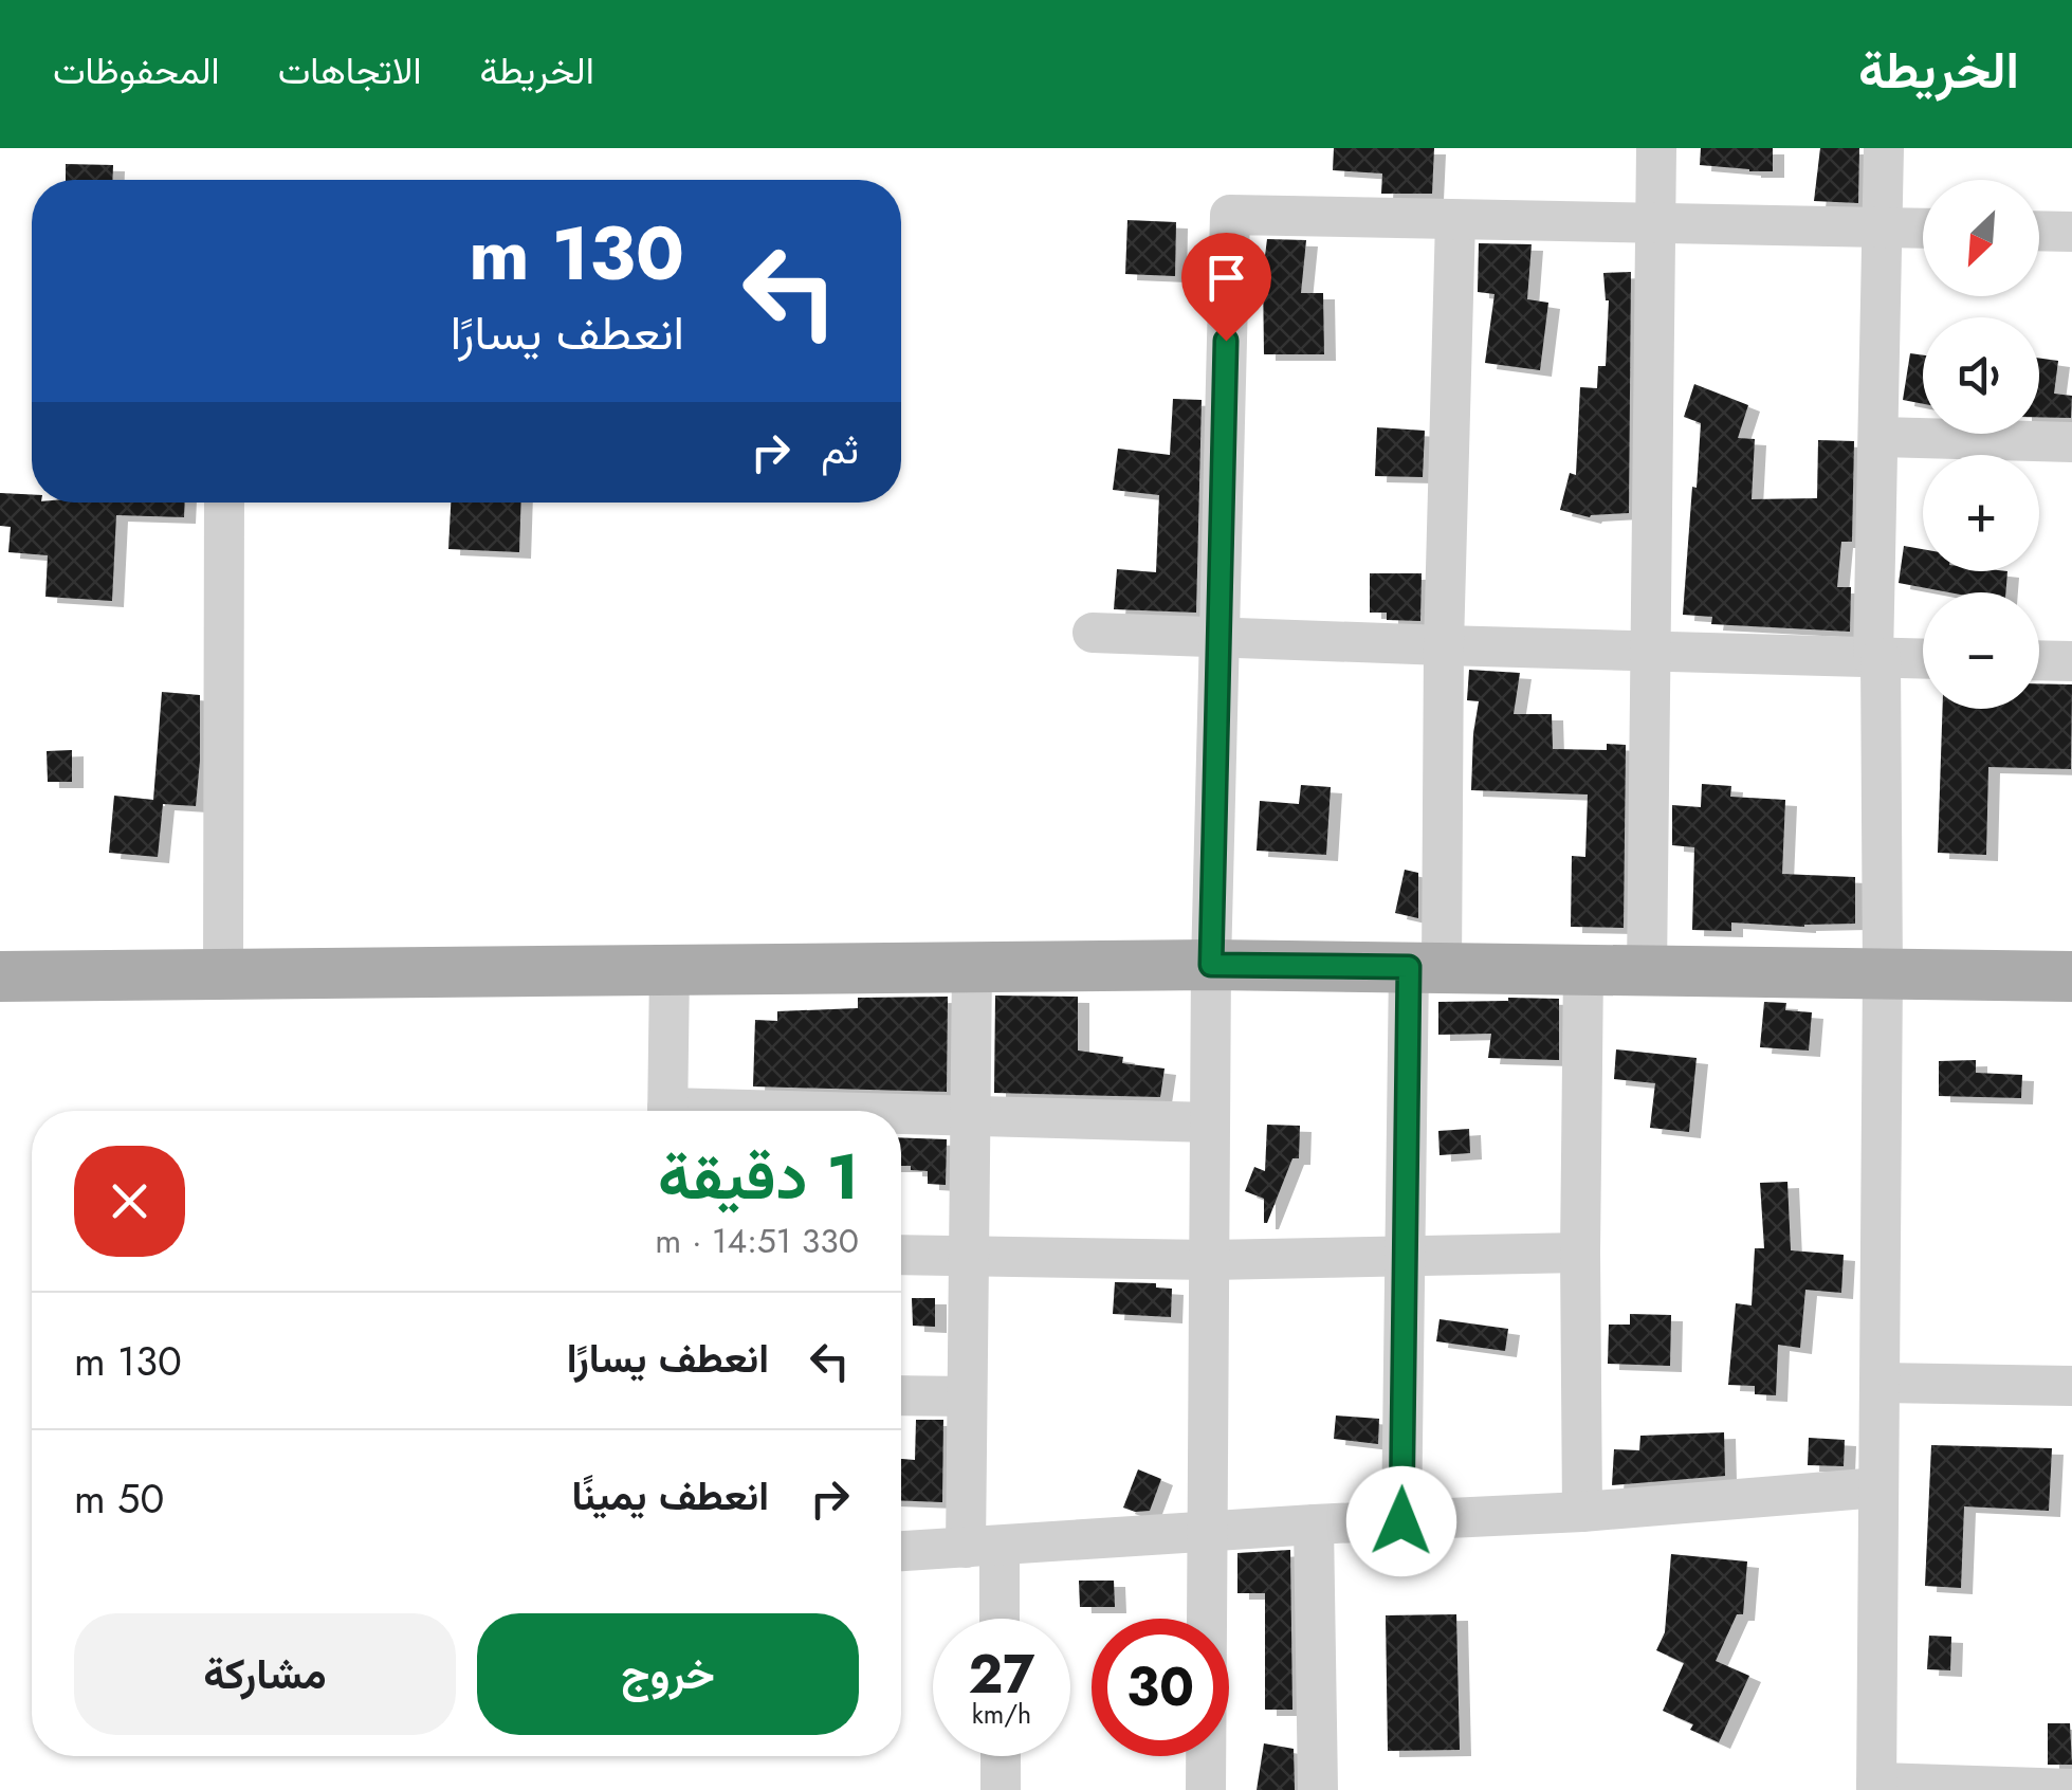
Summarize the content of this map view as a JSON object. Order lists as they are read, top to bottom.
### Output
{
  "north": "bottom left",
  "page": {
    "header": "الخريطة",
    "nav": ["الخريطة", "الاتجاهات", "المحفوظات"],
    "map_buttons": ["+", "−"],
    "turn": ["130 m", "انعطف يسارًا"],
    "then": "ثم",
    "heading": ["1 دقيقة", "330 m · 14:51"],
    "list": [
      {
        "name": "انعطف يسارًا",
        "value": "130 m"
      },
      {
        "name": "انعطف يمينًا",
        "value": "50 m"
      }
    ],
    "buttons": ["خروج", "مشاركة"],
    "speed": "27 km/h",
    "limit": "30"
  }
}
